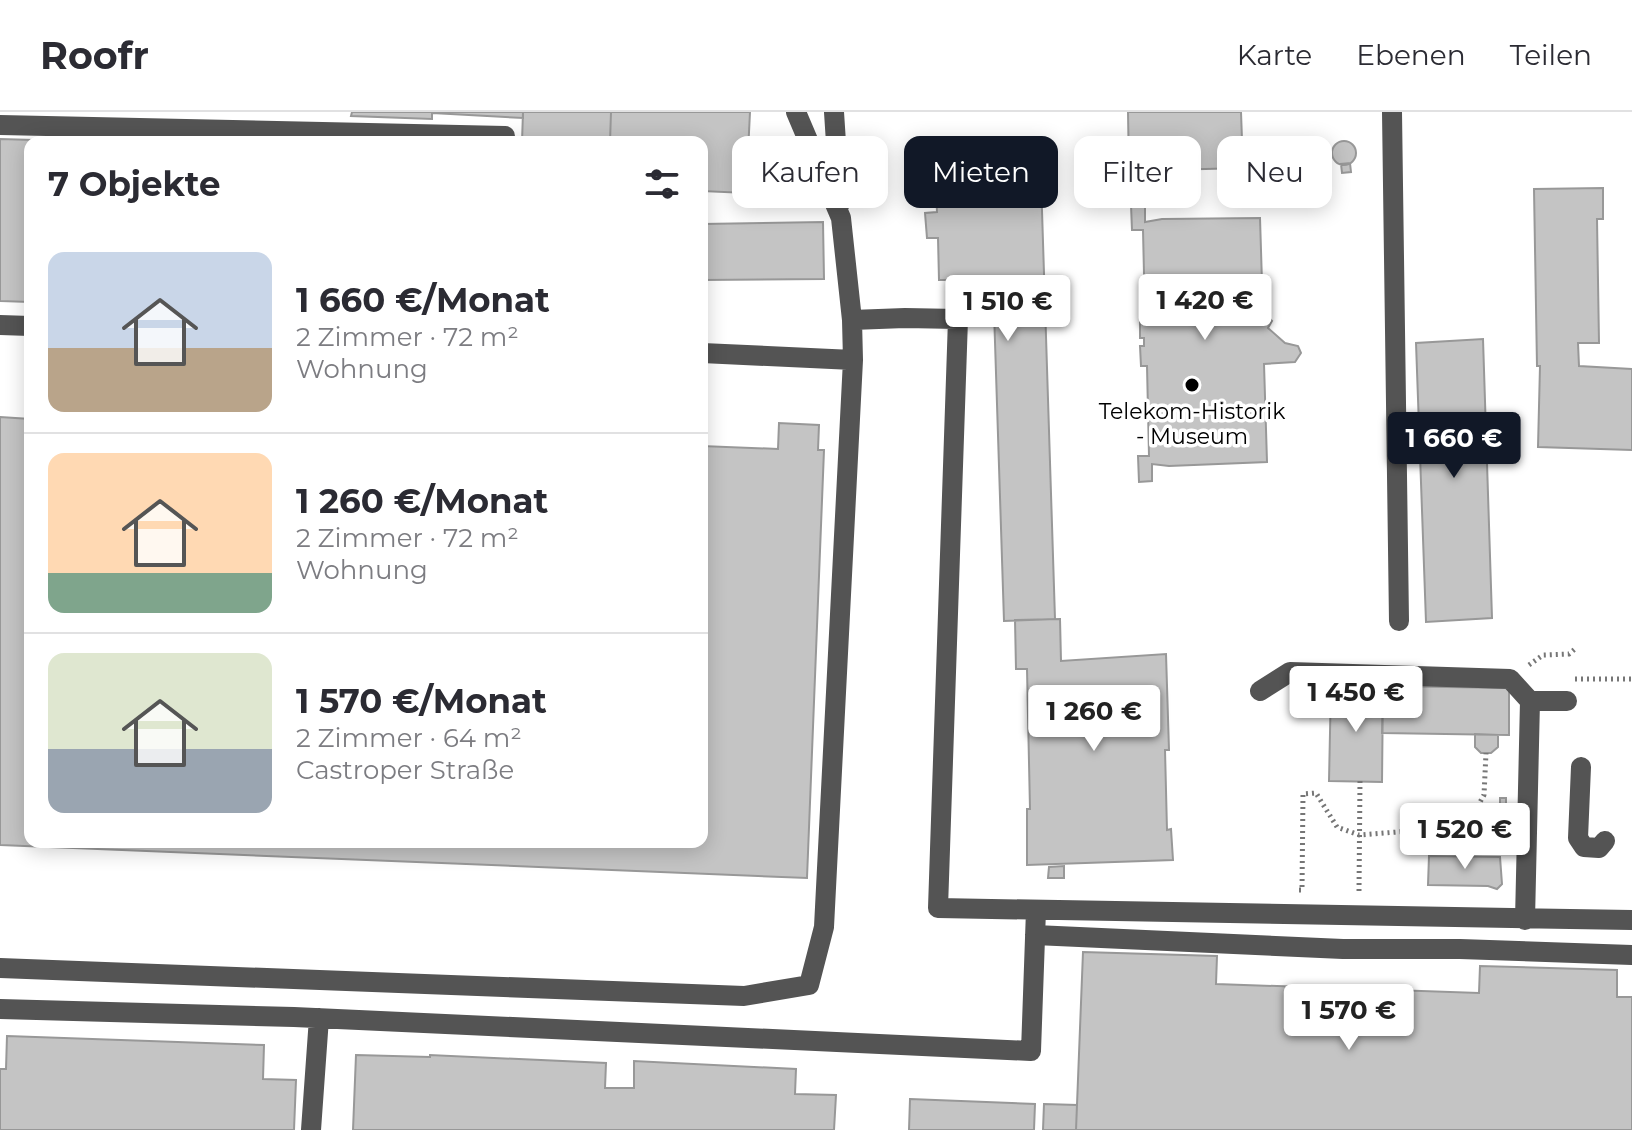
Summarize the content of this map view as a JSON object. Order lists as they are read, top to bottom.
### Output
{
  "places": ["Telekom-Historik - Museum"],
  "page": {
    "header": "Roofr",
    "nav": ["Karte", "Ebenen", "Teilen"],
    "chip": [
      "Kaufen",
      "Mieten",
      "Filter",
      "Neu"
    ],
    "heading": "7 Objekte",
    "list": [
      {
        "name": "1 660 €/Monat",
        "note": "2 Zimmer · 72 m² · Wohnung"
      },
      {
        "name": "1 260 €/Monat",
        "note": "2 Zimmer · 72 m² · Wohnung"
      },
      {
        "name": "1 570 €/Monat",
        "note": "2 Zimmer · 64 m² · Castroper Straße"
      }
    ],
    "price": [
      "1 420 €",
      "1 510 €",
      "1 660 €",
      "1 450 €",
      "1 260 €",
      "1 520 €",
      "1 570 €"
    ]
  }
}
